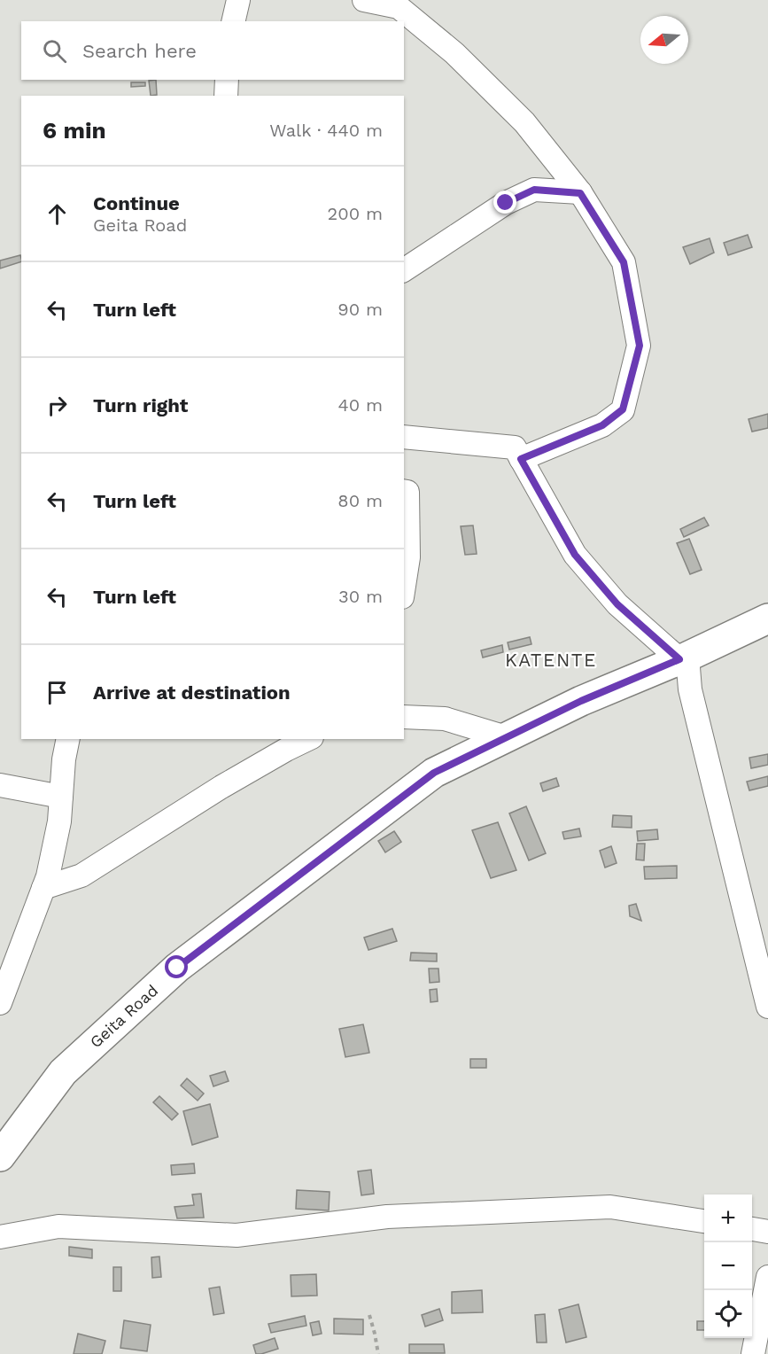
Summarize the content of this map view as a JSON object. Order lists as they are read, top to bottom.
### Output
{
  "streets": {
    "main road": ["Geita Road"]
  },
  "districts": ["KATENTE"],
  "north": "left",
  "page": {
    "search": "Search here",
    "heading": ["6 min", "Walk · 440 m"],
    "list": [
      ["Continue", "Geita Road", "200 m"],
      ["Turn left", "90 m"],
      ["Turn right", "40 m"],
      ["Turn left", "80 m"],
      ["Turn left", "30 m"],
      "Arrive at destination"
    ],
    "map_buttons": ["+", "−"]
  }
}
